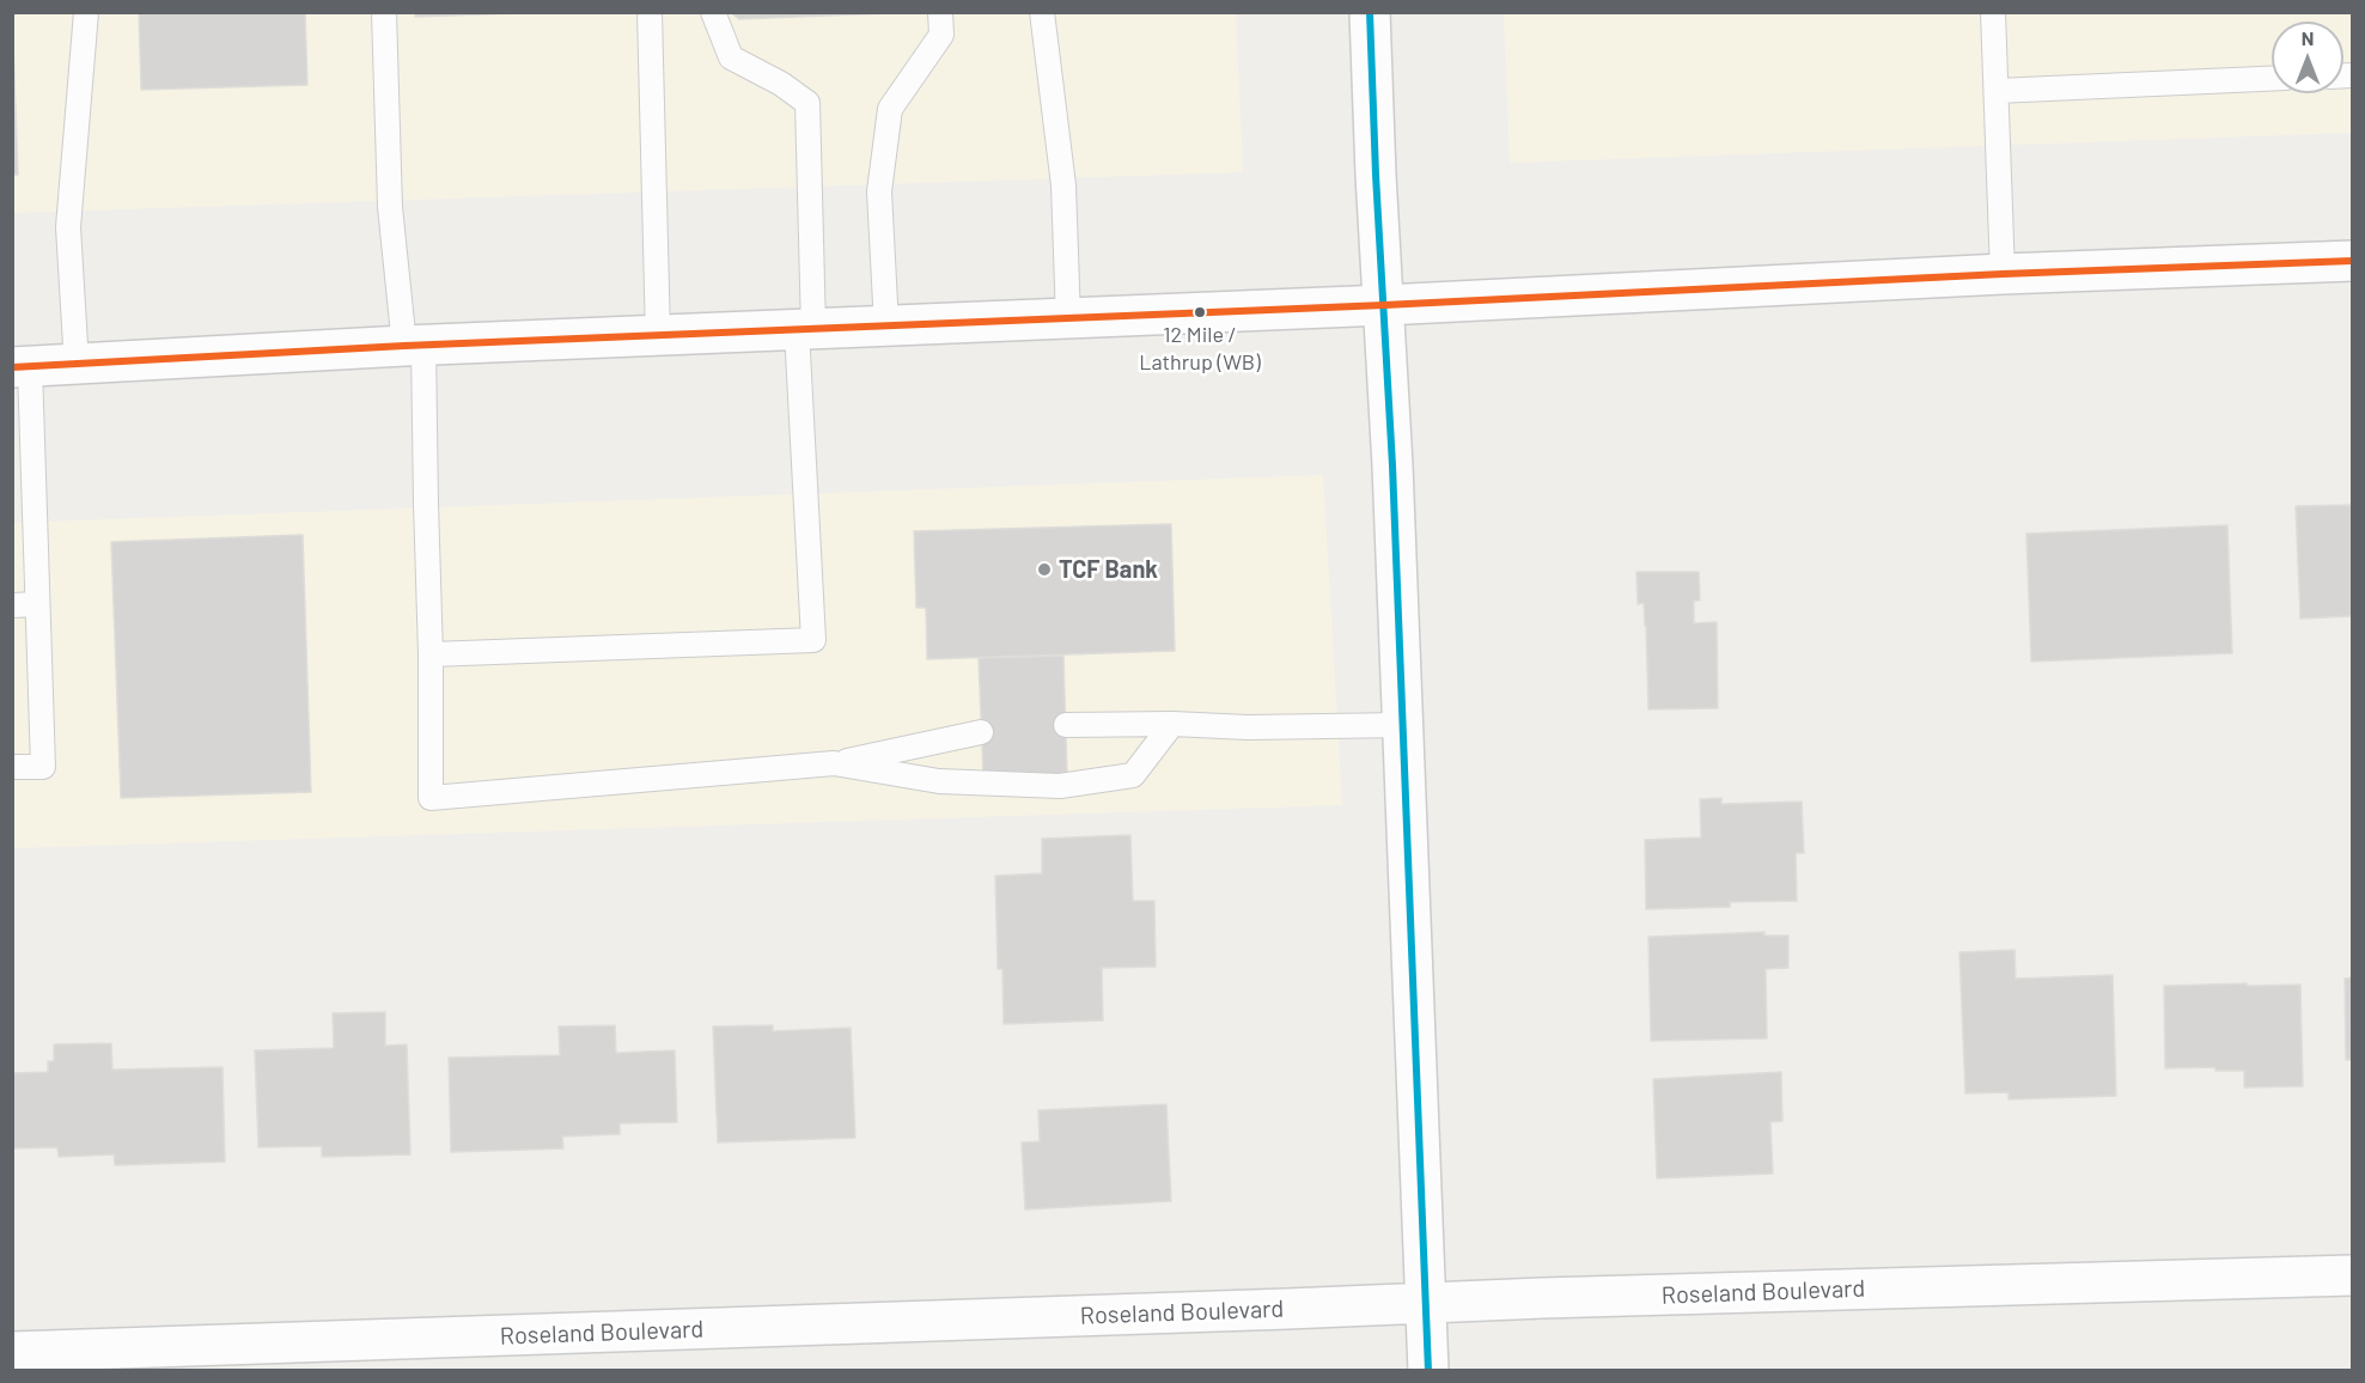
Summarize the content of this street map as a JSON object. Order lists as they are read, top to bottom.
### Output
{
  "streets": {
    "street": ["Roseland Boulevard"]
  },
  "places": ["12 Mile / Lathrup (WB)", "TCF Bank"],
  "north": "top"
}
